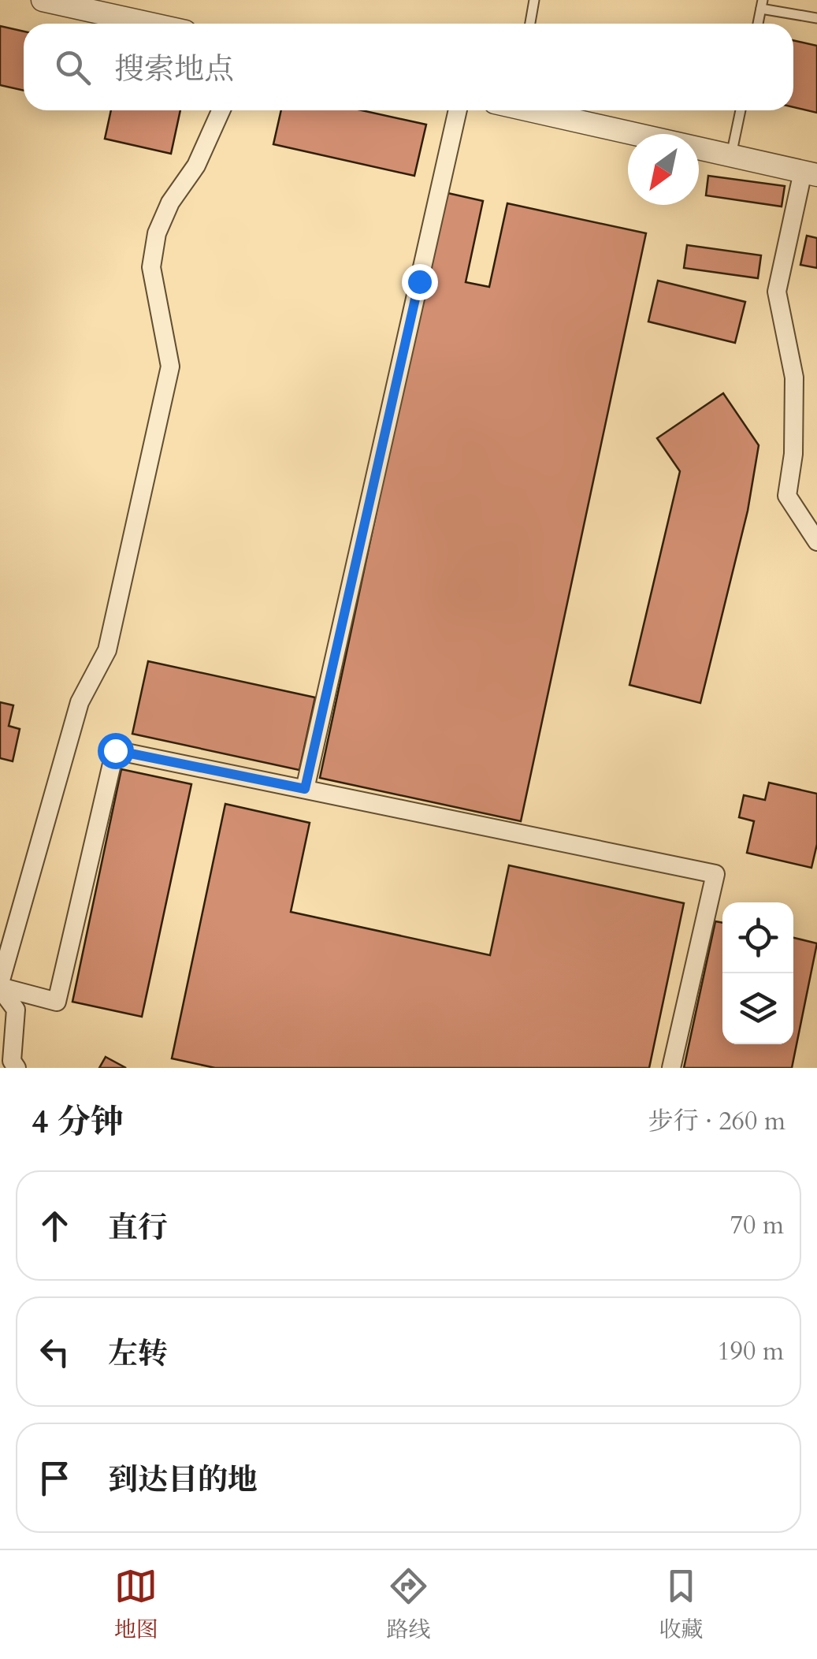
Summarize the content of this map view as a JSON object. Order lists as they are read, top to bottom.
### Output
{
  "north": "bottom left",
  "page": {
    "search": "搜索地点",
    "heading": ["4 分钟", "步行 · 260 m"],
    "list": [
      ["直行", "70 m"],
      ["左转", "190 m"],
      "到达目的地"
    ],
    "nav": ["地图", "路线", "收藏"]
  }
}
